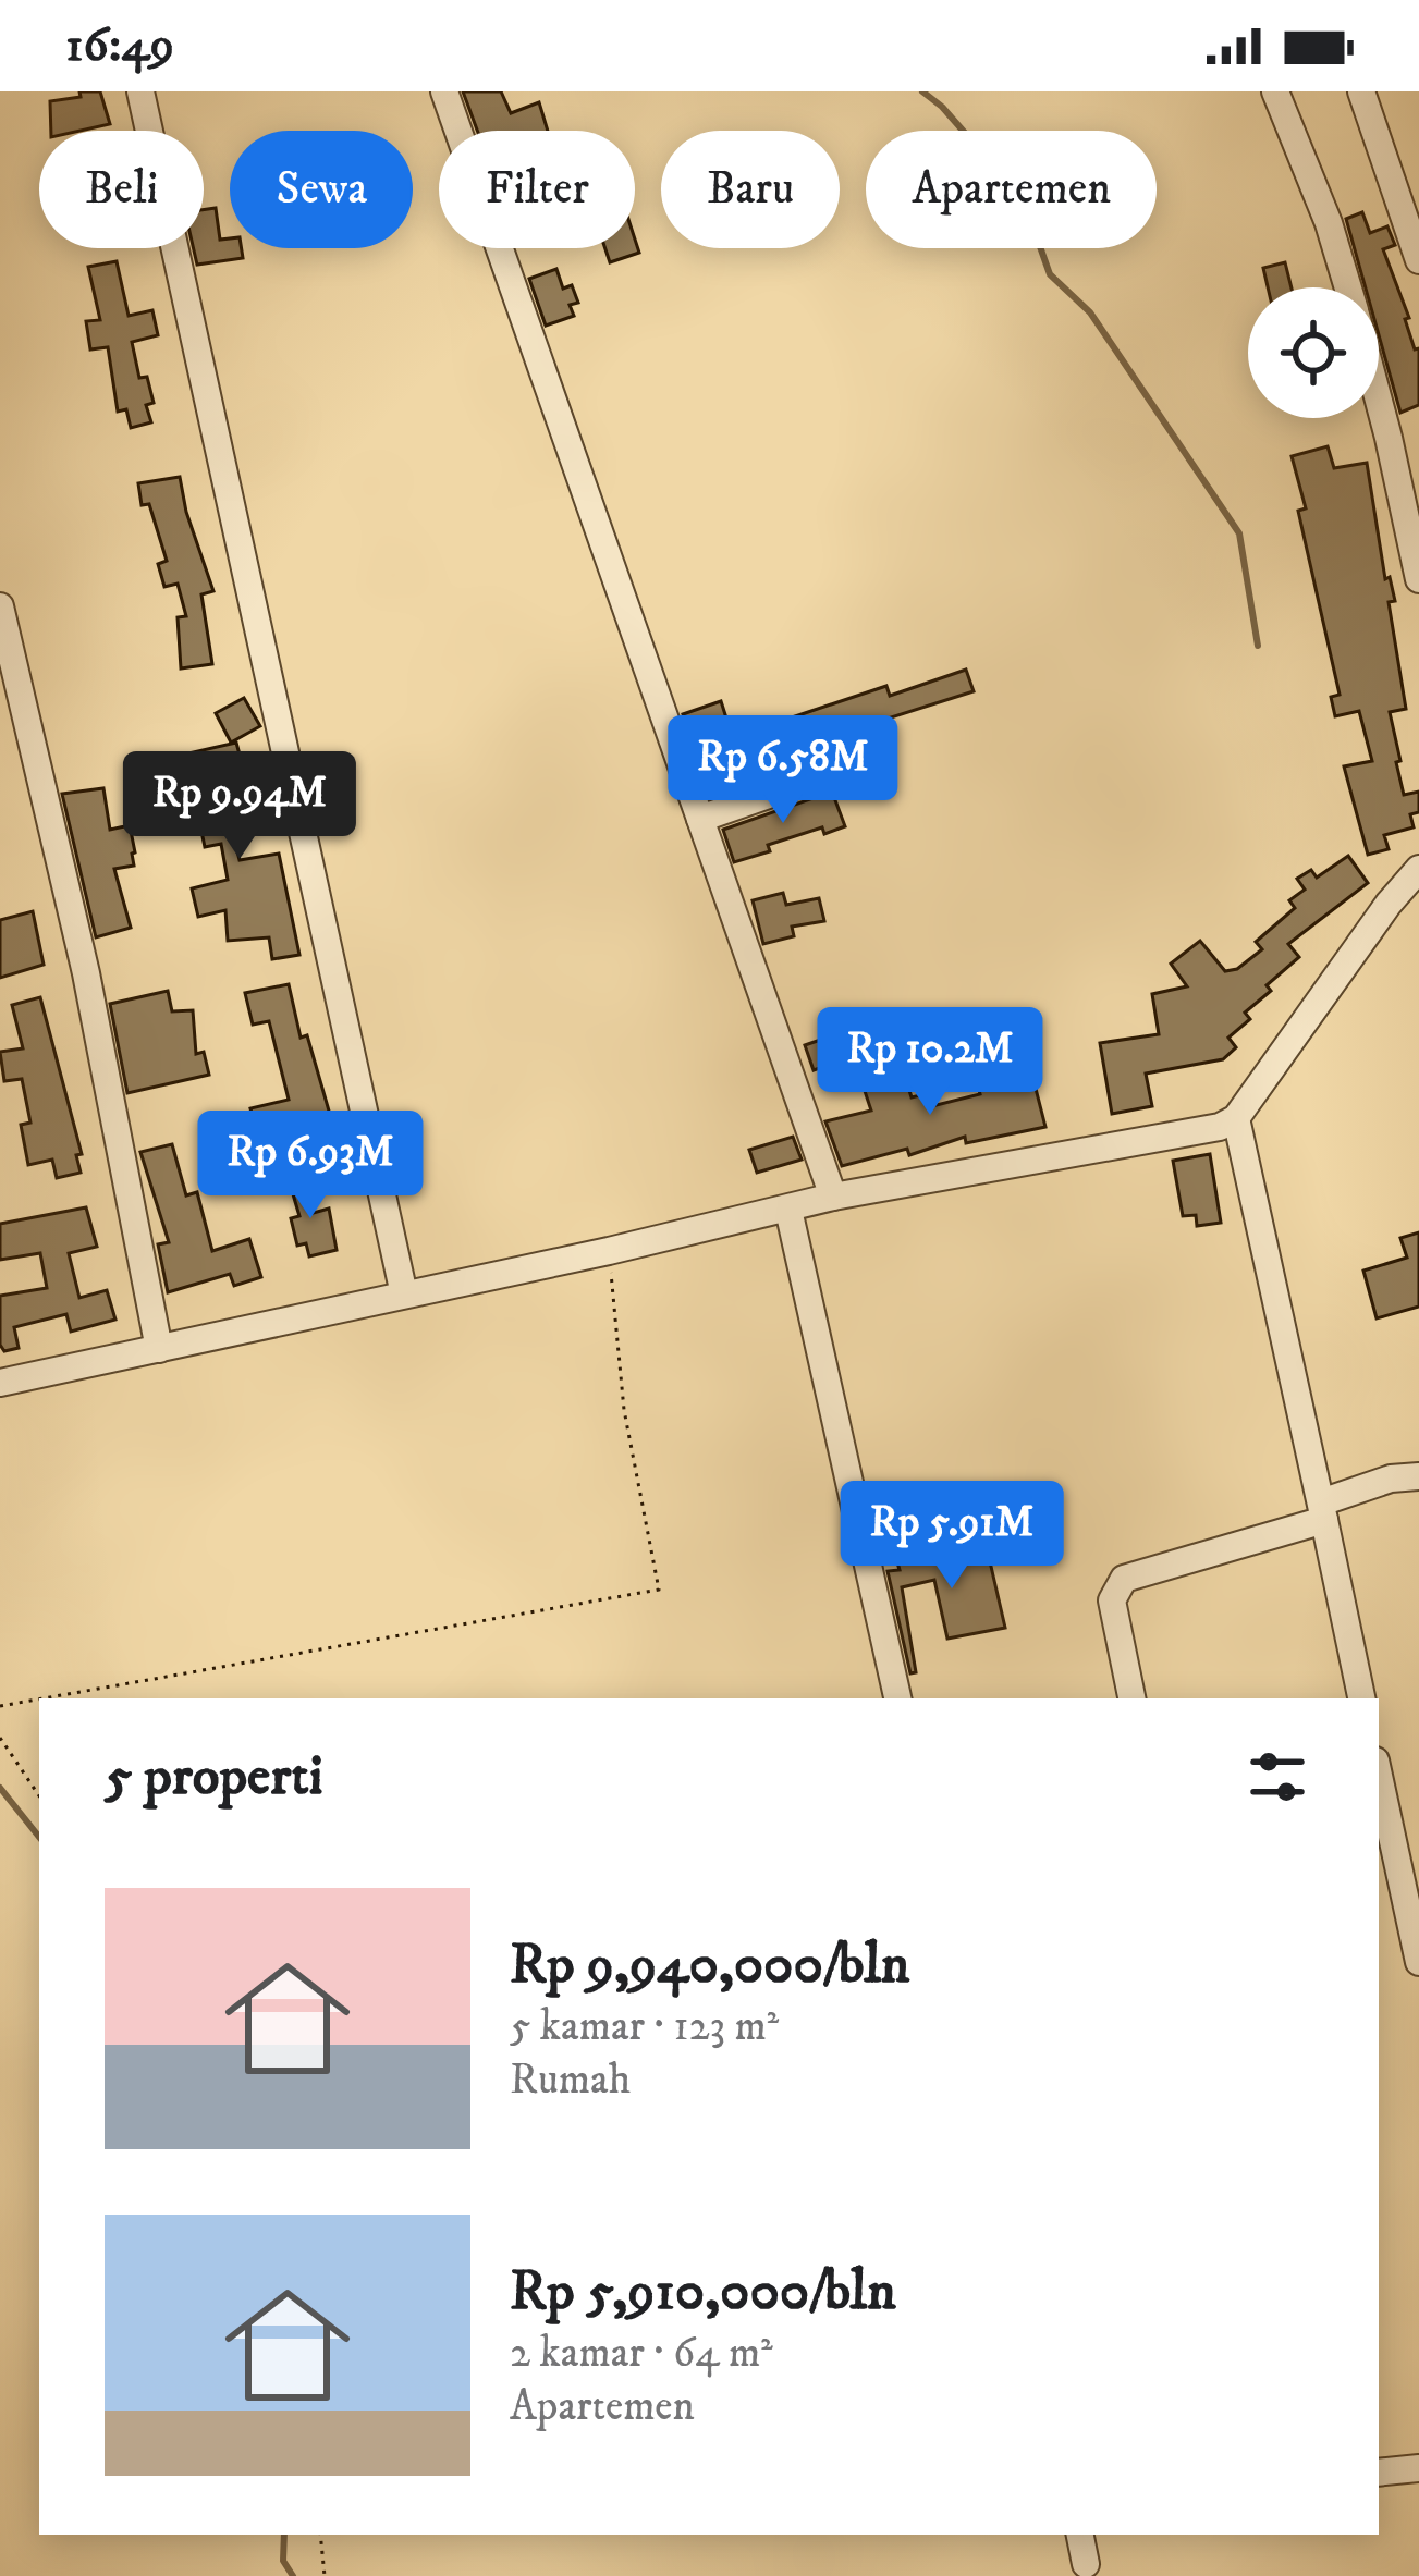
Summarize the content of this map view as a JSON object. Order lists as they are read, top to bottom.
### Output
{
  "page": {
    "status": "16:49",
    "chip": [
      "Beli",
      "Sewa",
      "Filter",
      "Baru",
      "Apartemen"
    ],
    "price": [
      "Rp 6.58M",
      "Rp 9.94M",
      "Rp 10.2M",
      "Rp 6.93M",
      "Rp 5.91M"
    ],
    "heading": "5 properti",
    "list": [
      {
        "name": "Rp 9,940,000/bln",
        "note": "5 kamar · 123 m² · Rumah"
      },
      {
        "name": "Rp 5,910,000/bln",
        "note": "2 kamar · 64 m² · Apartemen"
      }
    ]
  }
}
